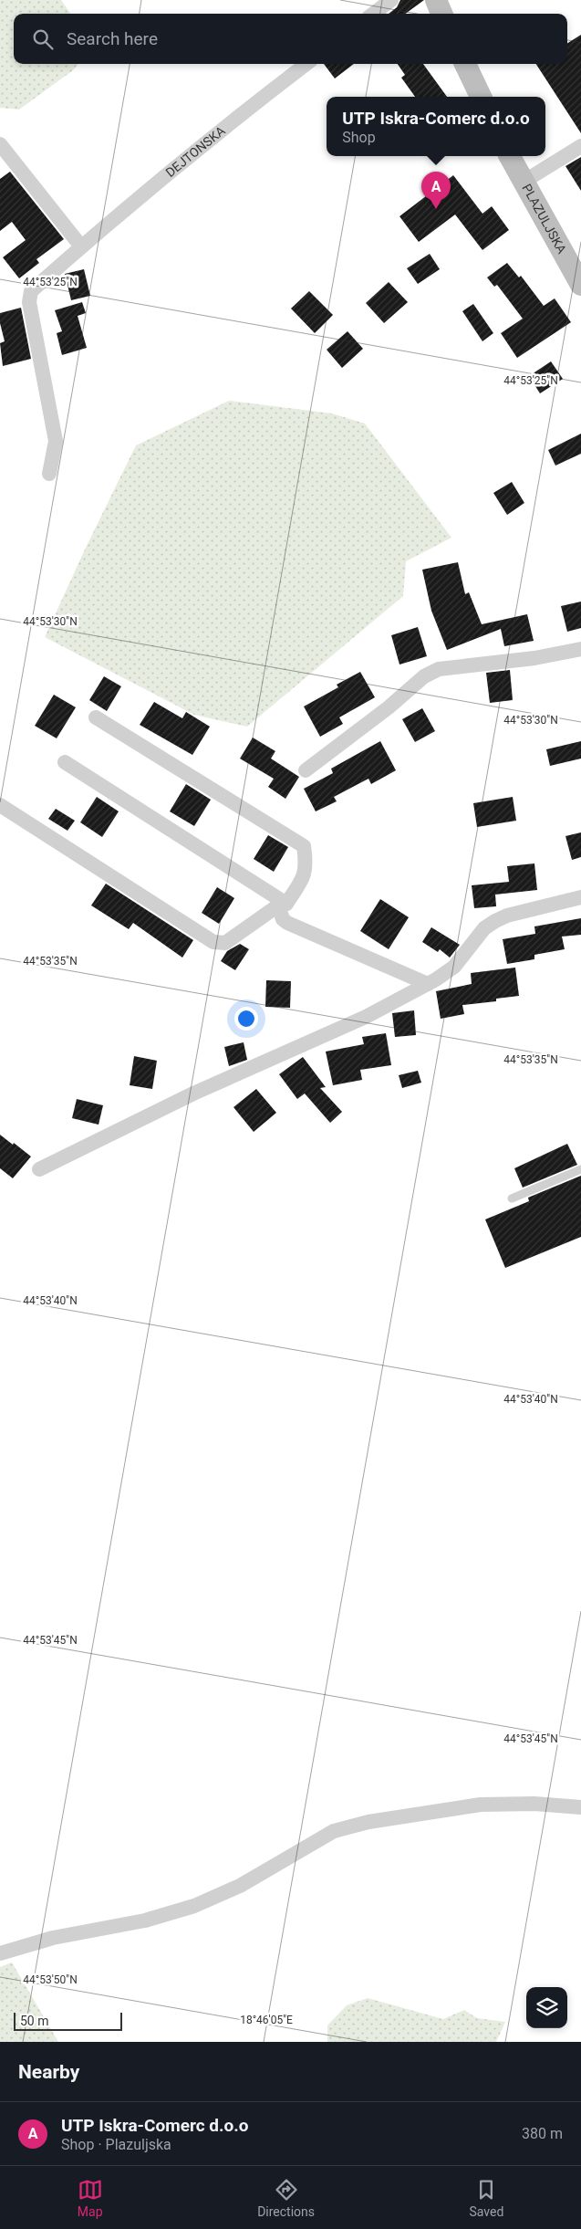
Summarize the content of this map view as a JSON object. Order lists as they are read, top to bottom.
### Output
{
  "streets": {
    "main road": ["PLAZULJSKA"],
    "street": ["DEJTONSKA"]
  },
  "scale_bar": "50 m",
  "page": {
    "search": "Search here",
    "popup": ["UTP Iskra-Comerc d.o.o", "Shop"],
    "pins": "A",
    "scale": "50 m",
    "heading": "Nearby",
    "list": [
      {
        "mark": "A",
        "name": "UTP Iskra-Comerc d.o.o",
        "note": "Shop · Plazuljska",
        "value": "380 m"
      }
    ],
    "nav": ["Map", "Directions", "Saved"]
  },
  "coordinates": [
    "44°53'25\"N",
    "44°53'30\"N",
    "44°53'35\"N",
    "44°53'40\"N",
    "44°53'45\"N",
    "44°53'50\"N",
    "18°46'05\"E"
  ]
}
